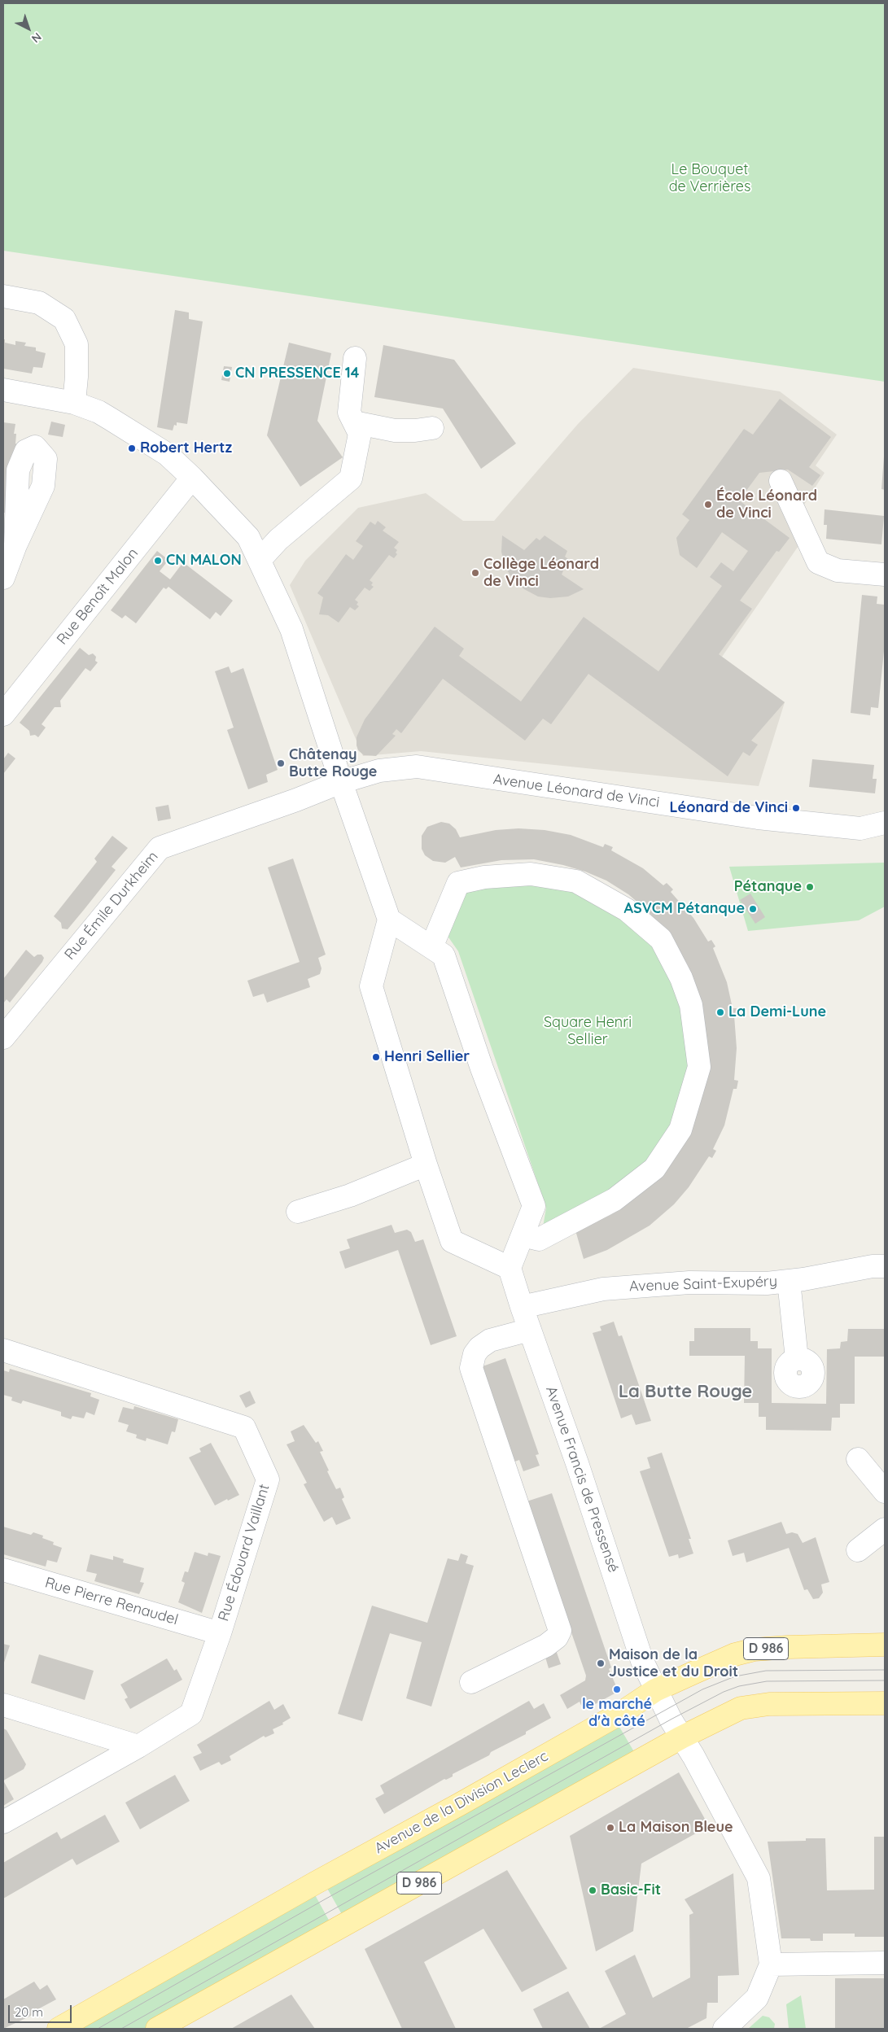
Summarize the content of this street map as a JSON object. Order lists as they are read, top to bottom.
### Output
{
  "streets": {
    "main road": ["D 986", "Avenue de la Division Leclerc"],
    "street": [
      "Rue Benoît Malon",
      "Avenue Léonard de Vinci",
      "Rue Émile Durkheim",
      "Avenue Saint-Exupéry",
      "Avenue Francis de Pressensé",
      "Rue Édouard Vaillant",
      "Rue Pierre Renaudel"
    ]
  },
  "crossings": [
    ["Avenue Léonard de Vinci", "Rue Émile Durkheim"],
    ["Avenue Saint-Exupéry", "Avenue Francis de Pressensé"],
    ["Avenue Francis de Pressensé", "D 986"],
    ["Avenue Francis de Pressensé", "Avenue de la Division Leclerc"],
    ["Rue Édouard Vaillant", "Rue Pierre Renaudel"]
  ],
  "districts": ["La Butte Rouge"],
  "parks": ["Le Bouquet de Verrières", "Square Henri Sellier"],
  "places": [
    "CN PRESSENCE 14",
    "Robert Hertz",
    "École Léonard de Vinci",
    "CN MALON",
    "Collège Léonard de Vinci",
    "Châtenay Butte Rouge",
    "Léonard de Vinci",
    "Pétanque",
    "ASVCM Pétanque",
    "La Demi-Lune",
    "Henri Sellier",
    "Maison de la Justice et du Droit",
    "le marché d'à côté",
    "La Maison Bleue",
    "Basic-Fit"
  ],
  "scale_bar": "20 m",
  "north": "bottom right"
}
